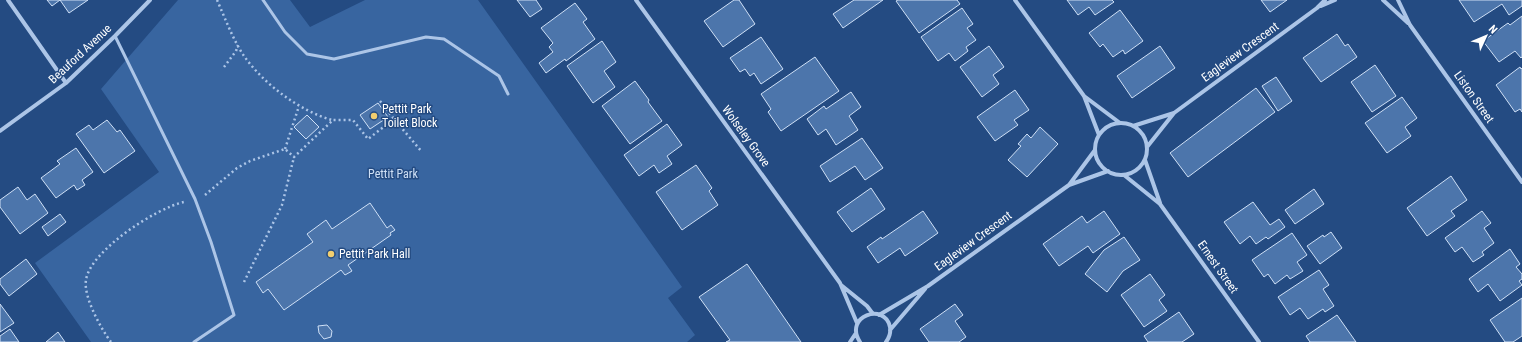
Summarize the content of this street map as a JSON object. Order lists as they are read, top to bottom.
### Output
{
  "streets": {
    "street": [
      "Eagleview Crescent",
      "Beauford Avenue",
      "Liston Street",
      "Wolseley Grove",
      "Ernest Street"
    ]
  },
  "crossings": [
    ["Eagleview Crescent", "Ernest Street"]
  ],
  "parks": ["Pettit Park"],
  "places": ["Pettit Park Toilet Block", "Pettit Park Hall"],
  "north": "top right"
}
